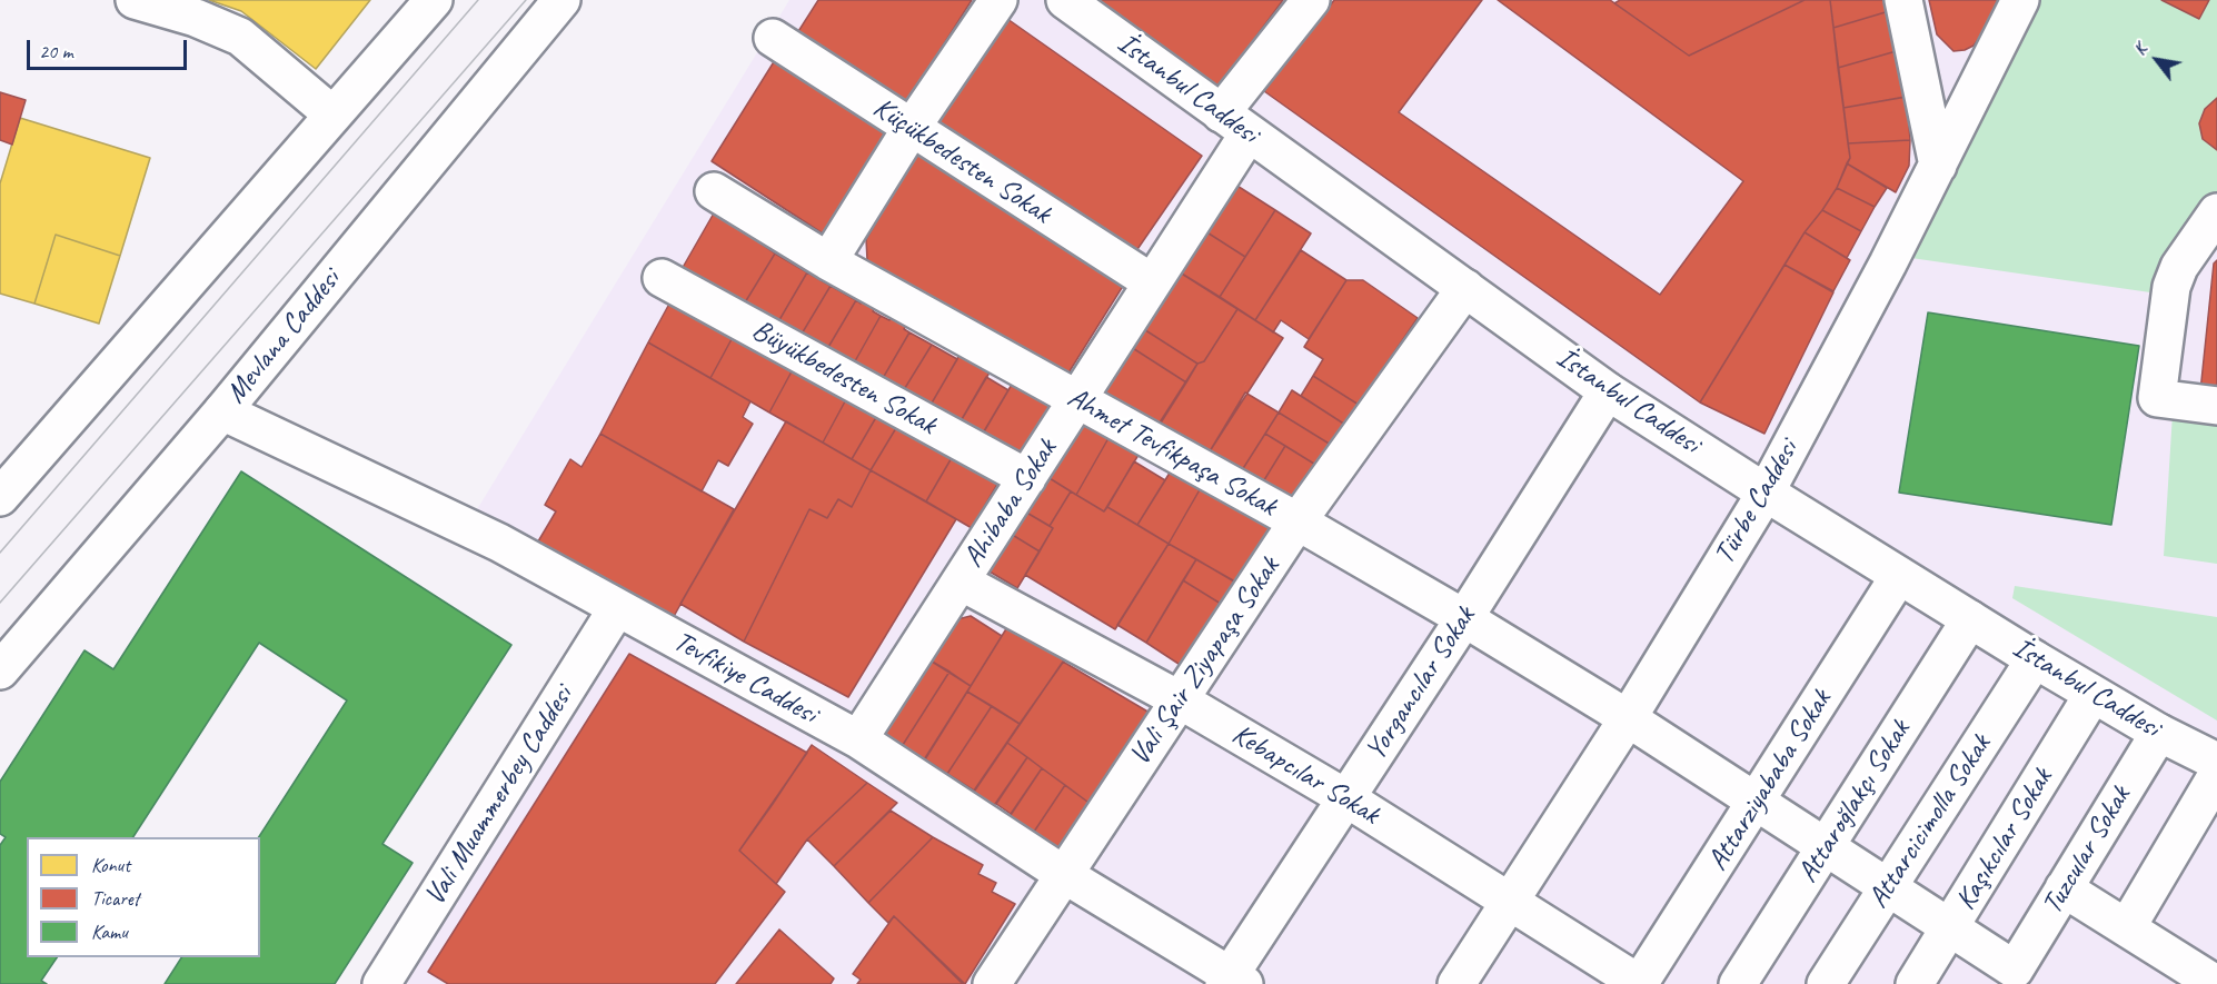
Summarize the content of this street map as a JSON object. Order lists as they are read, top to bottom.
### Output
{
  "streets": {
    "street": [
      "İstanbul Caddesi",
      "Küçükbedesten Sokak",
      "Mevlana Caddesi",
      "Büyükbedesten Sokak",
      "Ahmet Tevfikpaşa Sokak",
      "Türbe Caddesi",
      "Ahibaba Sokak",
      "Vali Şair Ziyapaşa Sokak",
      "Tevfikiye Caddesi",
      "Yorgancılar Sokak",
      "Kebapcılar Sokak",
      "Attarziyababa Sokak",
      "Vali Muammerbey Caddesi",
      "Attaroğlakçı Sokak",
      "Attarcicimolla Sokak",
      "Kaşıkcılar Sokak",
      "Tuzcular Sokak"
    ]
  },
  "crossings": [
    ["İstanbul Caddesi", "Türbe Caddesi"],
    ["İstanbul Caddesi", "Ahibaba Sokak"],
    ["İstanbul Caddesi", "Vali Şair Ziyapaşa Sokak"],
    ["İstanbul Caddesi", "Yorgancılar Sokak"],
    ["İstanbul Caddesi", "Attarziyababa Sokak"],
    ["İstanbul Caddesi", "Attaroğlakçı Sokak"],
    ["İstanbul Caddesi", "Attarcicimolla Sokak"],
    ["İstanbul Caddesi", "Kaşıkcılar Sokak"],
    ["İstanbul Caddesi", "Tuzcular Sokak"],
    ["Küçükbedesten Sokak", "Ahibaba Sokak"],
    ["Mevlana Caddesi", "Tevfikiye Caddesi"],
    ["Büyükbedesten Sokak", "Ahibaba Sokak"],
    ["Ahmet Tevfikpaşa Sokak", "Türbe Caddesi"],
    ["Ahmet Tevfikpaşa Sokak", "Ahibaba Sokak"],
    ["Ahmet Tevfikpaşa Sokak", "Vali Şair Ziyapaşa Sokak"],
    ["Ahmet Tevfikpaşa Sokak", "Yorgancılar Sokak"],
    ["Ahmet Tevfikpaşa Sokak", "Attarziyababa Sokak"],
    ["Ahmet Tevfikpaşa Sokak", "Attaroğlakçı Sokak"],
    ["Ahmet Tevfikpaşa Sokak", "Attarcicimolla Sokak"],
    ["Ahmet Tevfikpaşa Sokak", "Kaşıkcılar Sokak"],
    ["Ahmet Tevfikpaşa Sokak", "Tuzcular Sokak"],
    ["Türbe Caddesi", "Kebapcılar Sokak"],
    ["Ahibaba Sokak", "Tevfikiye Caddesi"],
    ["Ahibaba Sokak", "Kebapcılar Sokak"],
    ["Vali Şair Ziyapaşa Sokak", "Tevfikiye Caddesi"],
    ["Vali Şair Ziyapaşa Sokak", "Kebapcılar Sokak"],
    ["Tevfikiye Caddesi", "Yorgancılar Sokak"],
    ["Tevfikiye Caddesi", "Vali Muammerbey Caddesi"],
    ["Yorgancılar Sokak", "Kebapcılar Sokak"],
    ["Kebapcılar Sokak", "Attarziyababa Sokak"]
  ],
  "legend": ["Konut", "Ticaret", "Kamu"],
  "scale_bar": "20 m",
  "north": "top left"
}
